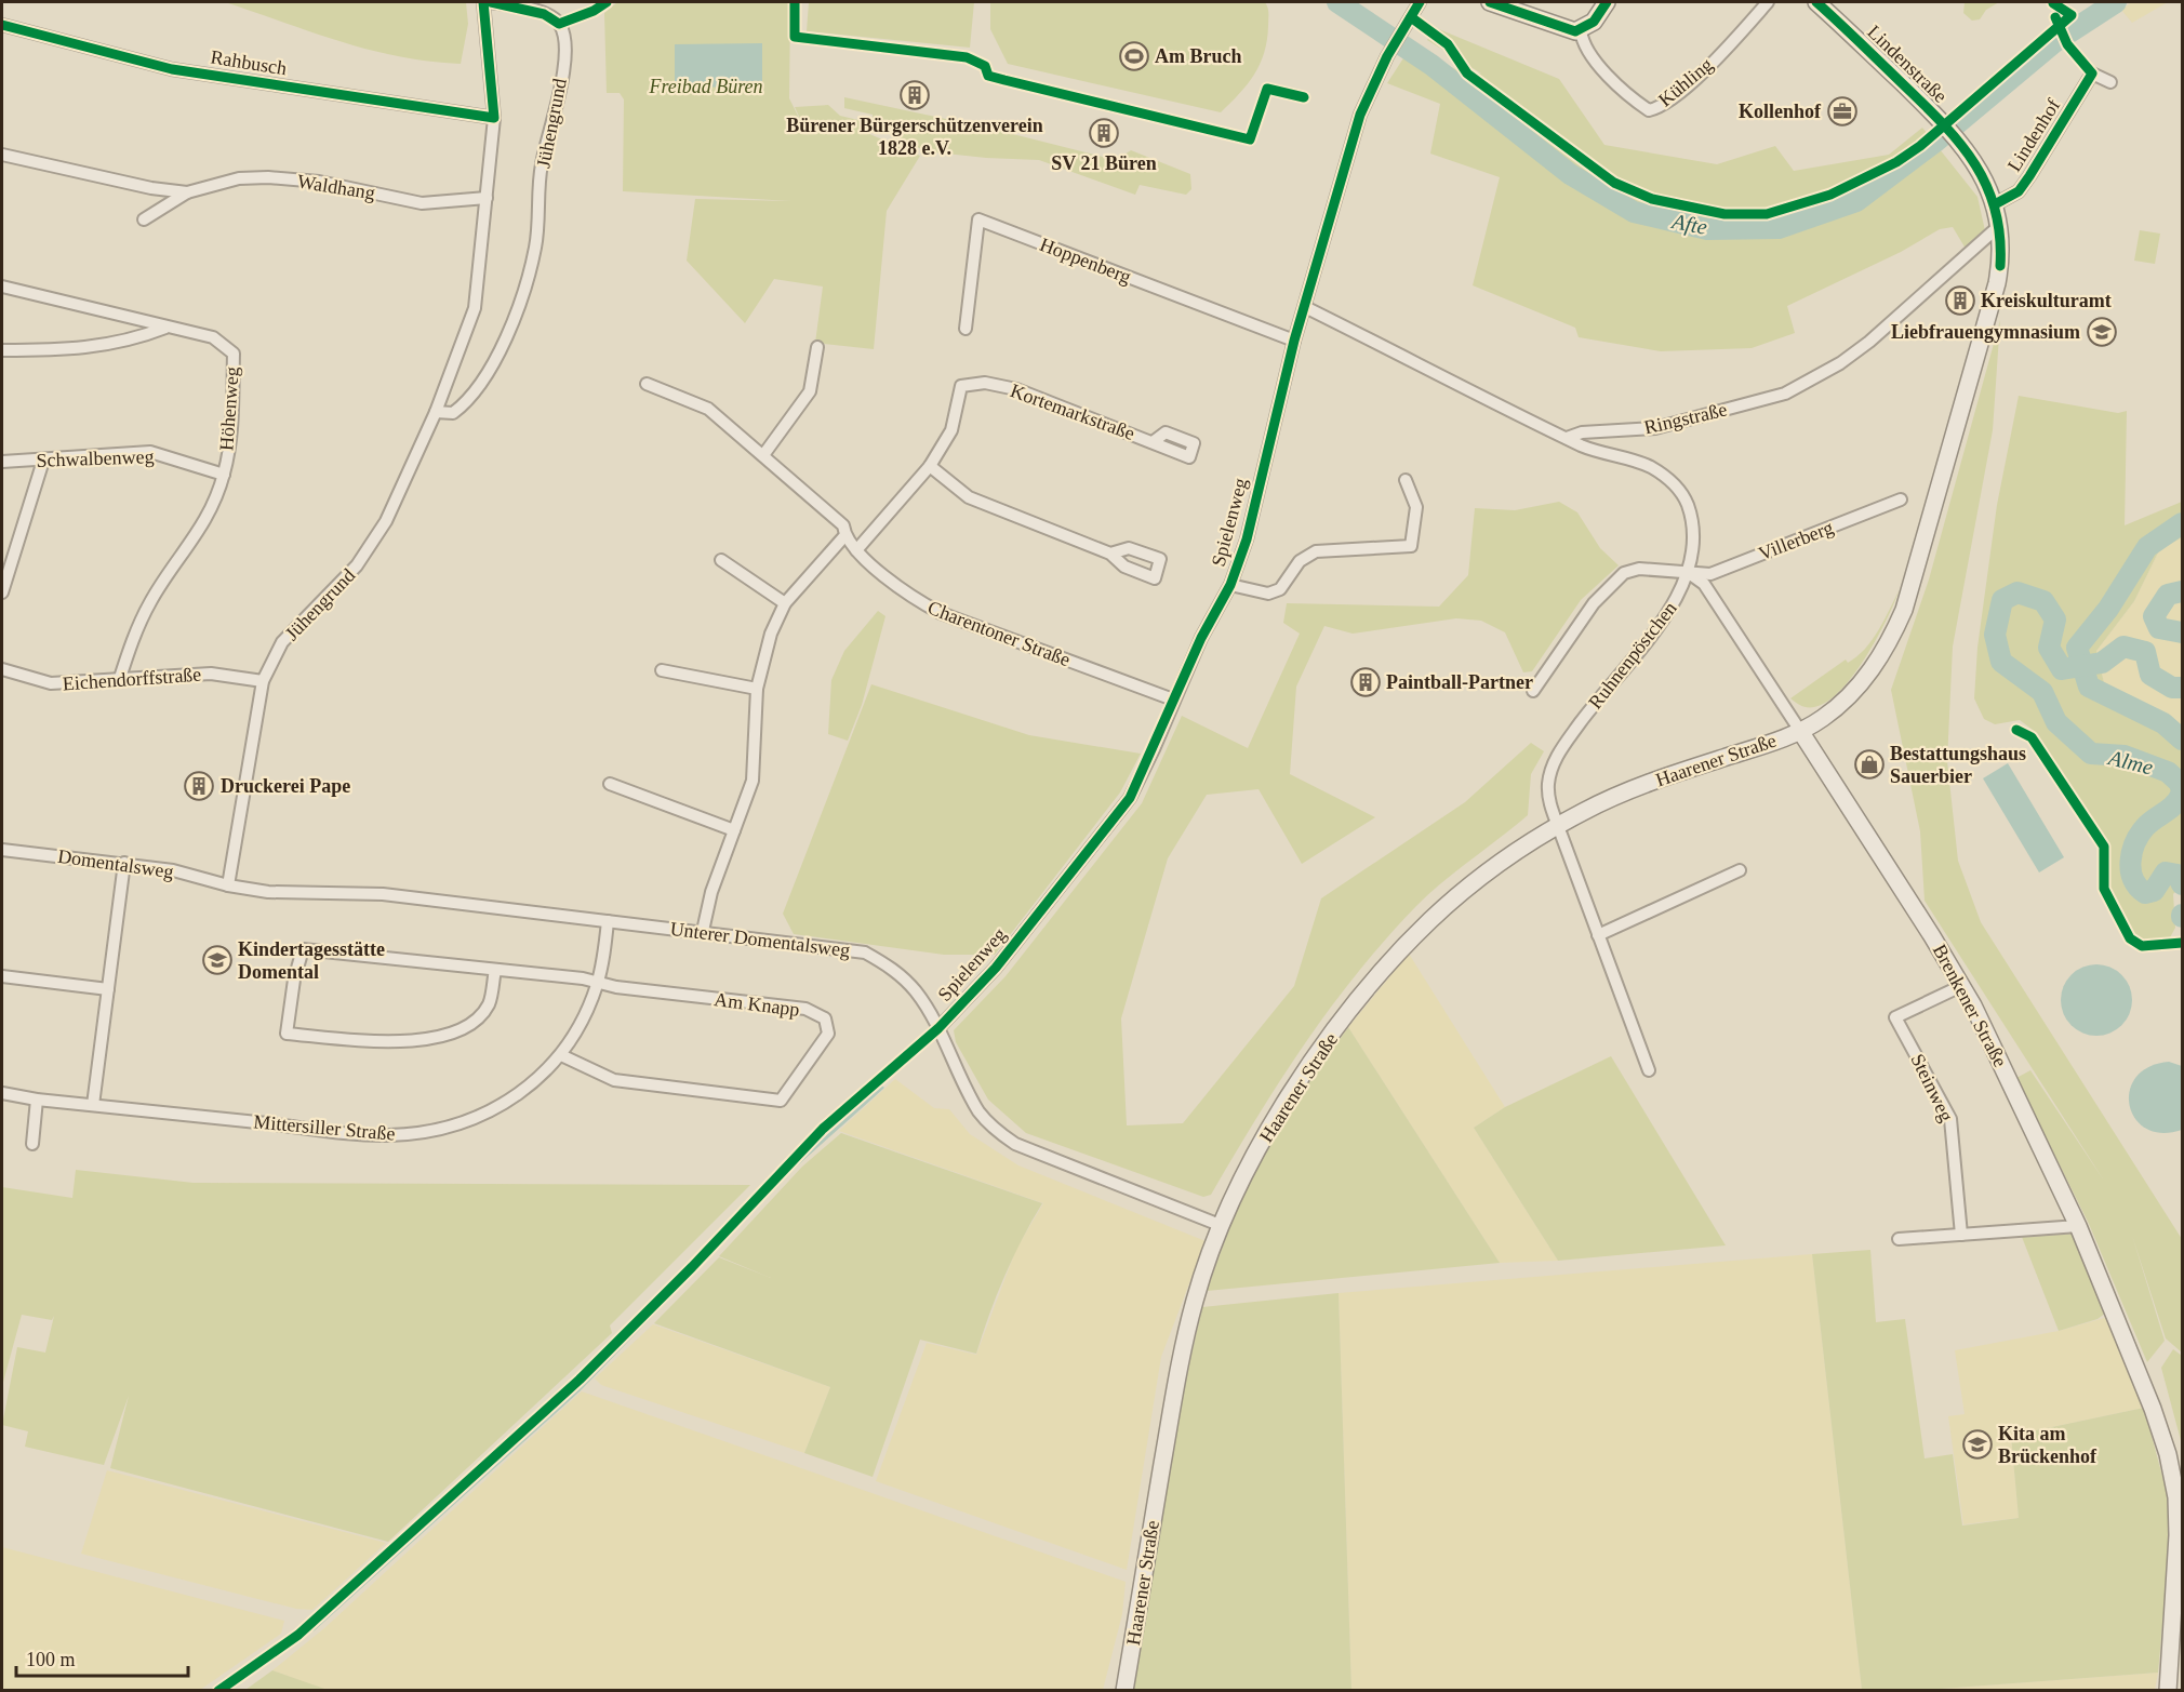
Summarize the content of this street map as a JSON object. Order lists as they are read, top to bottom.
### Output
{
  "streets": {
    "main road": ["Lindenstraße", "Haarener Straße", "Brenkener Straße"],
    "street": [
      "Rahbusch",
      "Kühling",
      "Jühengrund",
      "Lindenhof",
      "Waldhang",
      "Hoppenberg",
      "Höhenweg",
      "Kortemarkstraße",
      "Ringstraße",
      "Schwalbenweg",
      "Spielenweg",
      "Villerberg",
      "Charentoner Straße",
      "Ruhnenpöstchen",
      "Eichendorffstraße",
      "Domentalsweg",
      "Unterer Domentalsweg",
      "Am Knapp",
      "Steinweg",
      "Mittersiller Straße"
    ]
  },
  "crossings": [
    ["Rahbusch", "Jühengrund"],
    ["Lindenstraße", "Lindenhof"],
    ["Lindenstraße", "Ringstraße"],
    ["Lindenstraße", "Haarener Straße"],
    ["Lindenstraße", "Brenkener Straße"],
    ["Jühengrund", "Waldhang"],
    ["Jühengrund", "Eichendorffstraße"],
    ["Jühengrund", "Domentalsweg"],
    ["Jühengrund", "Unterer Domentalsweg"],
    ["Hoppenberg", "Spielenweg"],
    ["Höhenweg", "Schwalbenweg"],
    ["Höhenweg", "Eichendorffstraße"],
    ["Kortemarkstraße", "Charentoner Straße"],
    ["Spielenweg", "Charentoner Straße"],
    ["Spielenweg", "Unterer Domentalsweg"],
    ["Villerberg", "Ruhnenpöstchen"],
    ["Villerberg", "Brenkener Straße"],
    ["Ruhnenpöstchen", "Haarener Straße"],
    ["Ruhnenpöstchen", "Brenkener Straße"],
    ["Haarener Straße", "Unterer Domentalsweg"],
    ["Haarener Straße", "Brenkener Straße"],
    ["Domentalsweg", "Unterer Domentalsweg"],
    ["Unterer Domentalsweg", "Mittersiller Straße"],
    ["Am Knapp", "Mittersiller Straße"],
    ["Brenkener Straße", "Steinweg"]
  ],
  "water": ["Afte", "Alme"],
  "parks": ["Freibad Büren"],
  "places": {
    "sports": ["Am Bruch"],
    "building": [
      "Bürener Bürgerschützenverein 1828 e.V.",
      "SV 21 Büren",
      "Kreiskulturamt",
      "Paintball-Partner",
      "Druckerei Pape"
    ],
    "office": ["Kollenhof"],
    "school or university": ["Liebfrauengymnasium", "Kindertagesstätte Domental", "Kita am Brückenhof"],
    "shop": ["Bestattungshaus Sauerbier"]
  },
  "scale_bar": "100 m"
}
